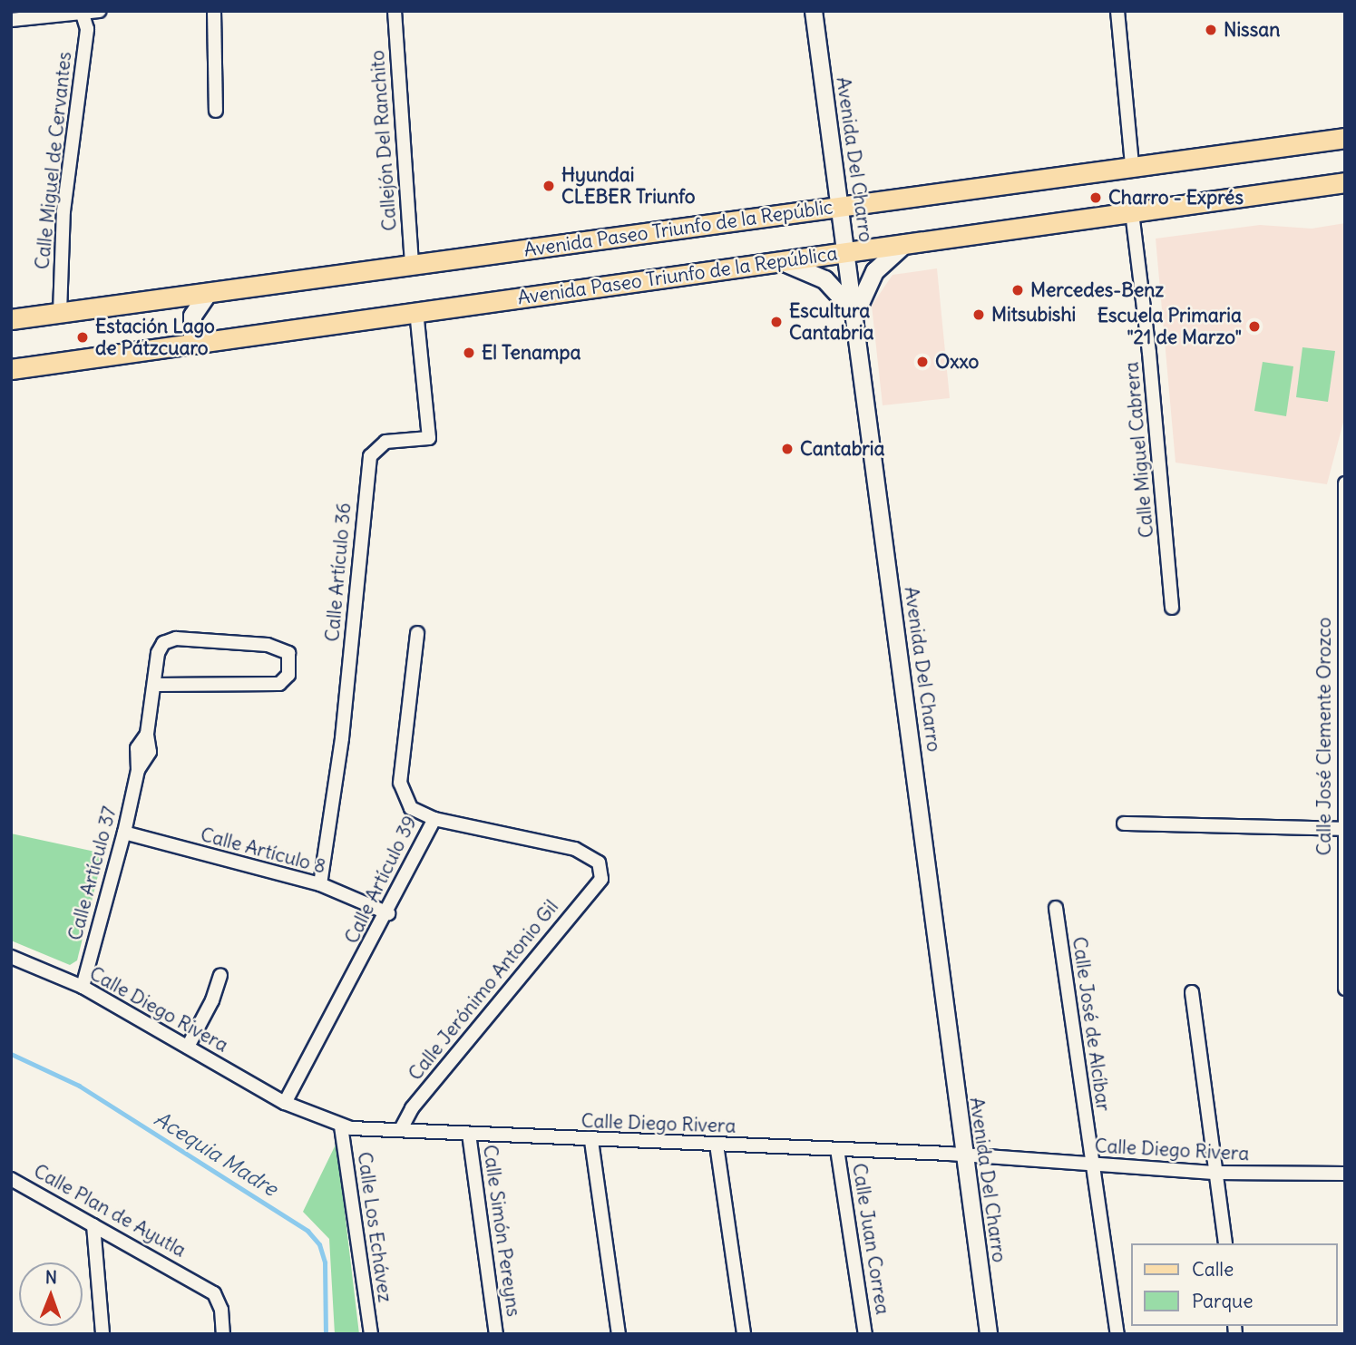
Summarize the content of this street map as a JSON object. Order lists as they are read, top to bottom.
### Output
{
  "streets": {
    "main road": ["Avenida Paseo Triunfo de la Repúblic", "Avenida Paseo Triunfo de la República"],
    "street": [
      "Callejón Del Ranchito",
      "Avenida Del Charro",
      "Calle Miguel de Cervantes",
      "Calle Miguel Cabrera",
      "Calle Artículo 36",
      "Calle José Clemente Orozco",
      "Calle Artículo 8",
      "Calle Artículo 37",
      "Calle Artículo 39",
      "Calle Jerónimo Antonio Gil",
      "Calle Diego Rivera",
      "Calle José de Alcíbar",
      "Calle Plan de Ayutla",
      "Calle Los Echávez",
      "Calle Simón Pereyns",
      "Calle Juan Correa"
    ]
  },
  "crossings": [
    ["Callejón Del Ranchito", "Avenida Paseo Triunfo de la Repúblic"],
    ["Avenida Del Charro", "Avenida Paseo Triunfo de la Repúblic"],
    ["Avenida Del Charro", "Avenida Paseo Triunfo de la República"],
    ["Avenida Del Charro", "Calle Diego Rivera"],
    ["Calle Miguel de Cervantes", "Avenida Paseo Triunfo de la Repúblic"],
    ["Avenida Paseo Triunfo de la República", "Calle Miguel Cabrera"],
    ["Avenida Paseo Triunfo de la República", "Calle Artículo 36"],
    ["Calle Artículo 36", "Calle Artículo 8"],
    ["Calle Artículo 8", "Calle Artículo 37"],
    ["Calle Artículo 8", "Calle Artículo 39"],
    ["Calle Artículo 37", "Calle Diego Rivera"],
    ["Calle Artículo 39", "Calle Jerónimo Antonio Gil"],
    ["Calle Artículo 39", "Calle Diego Rivera"],
    ["Calle Jerónimo Antonio Gil", "Calle Diego Rivera"],
    ["Calle Diego Rivera", "Calle José de Alcíbar"],
    ["Calle Diego Rivera", "Calle Los Echávez"],
    ["Calle Diego Rivera", "Calle Simón Pereyns"],
    ["Calle Diego Rivera", "Calle Juan Correa"]
  ],
  "water": ["Acequia Madre"],
  "places": [
    "Nissan",
    "Hyundai CLEBER Triunfo",
    "Charro - Exprés",
    "Mercedes-Benz",
    "Mitsubishi",
    "Escultura Cantabria",
    "Escuela Primaria \"21 de Marzo\"",
    "Estación Lago de Pátzcuaro",
    "El Tenampa",
    "Oxxo",
    "Cantabria"
  ],
  "legend": ["Calle", "Parque"],
  "north": "top"
}
